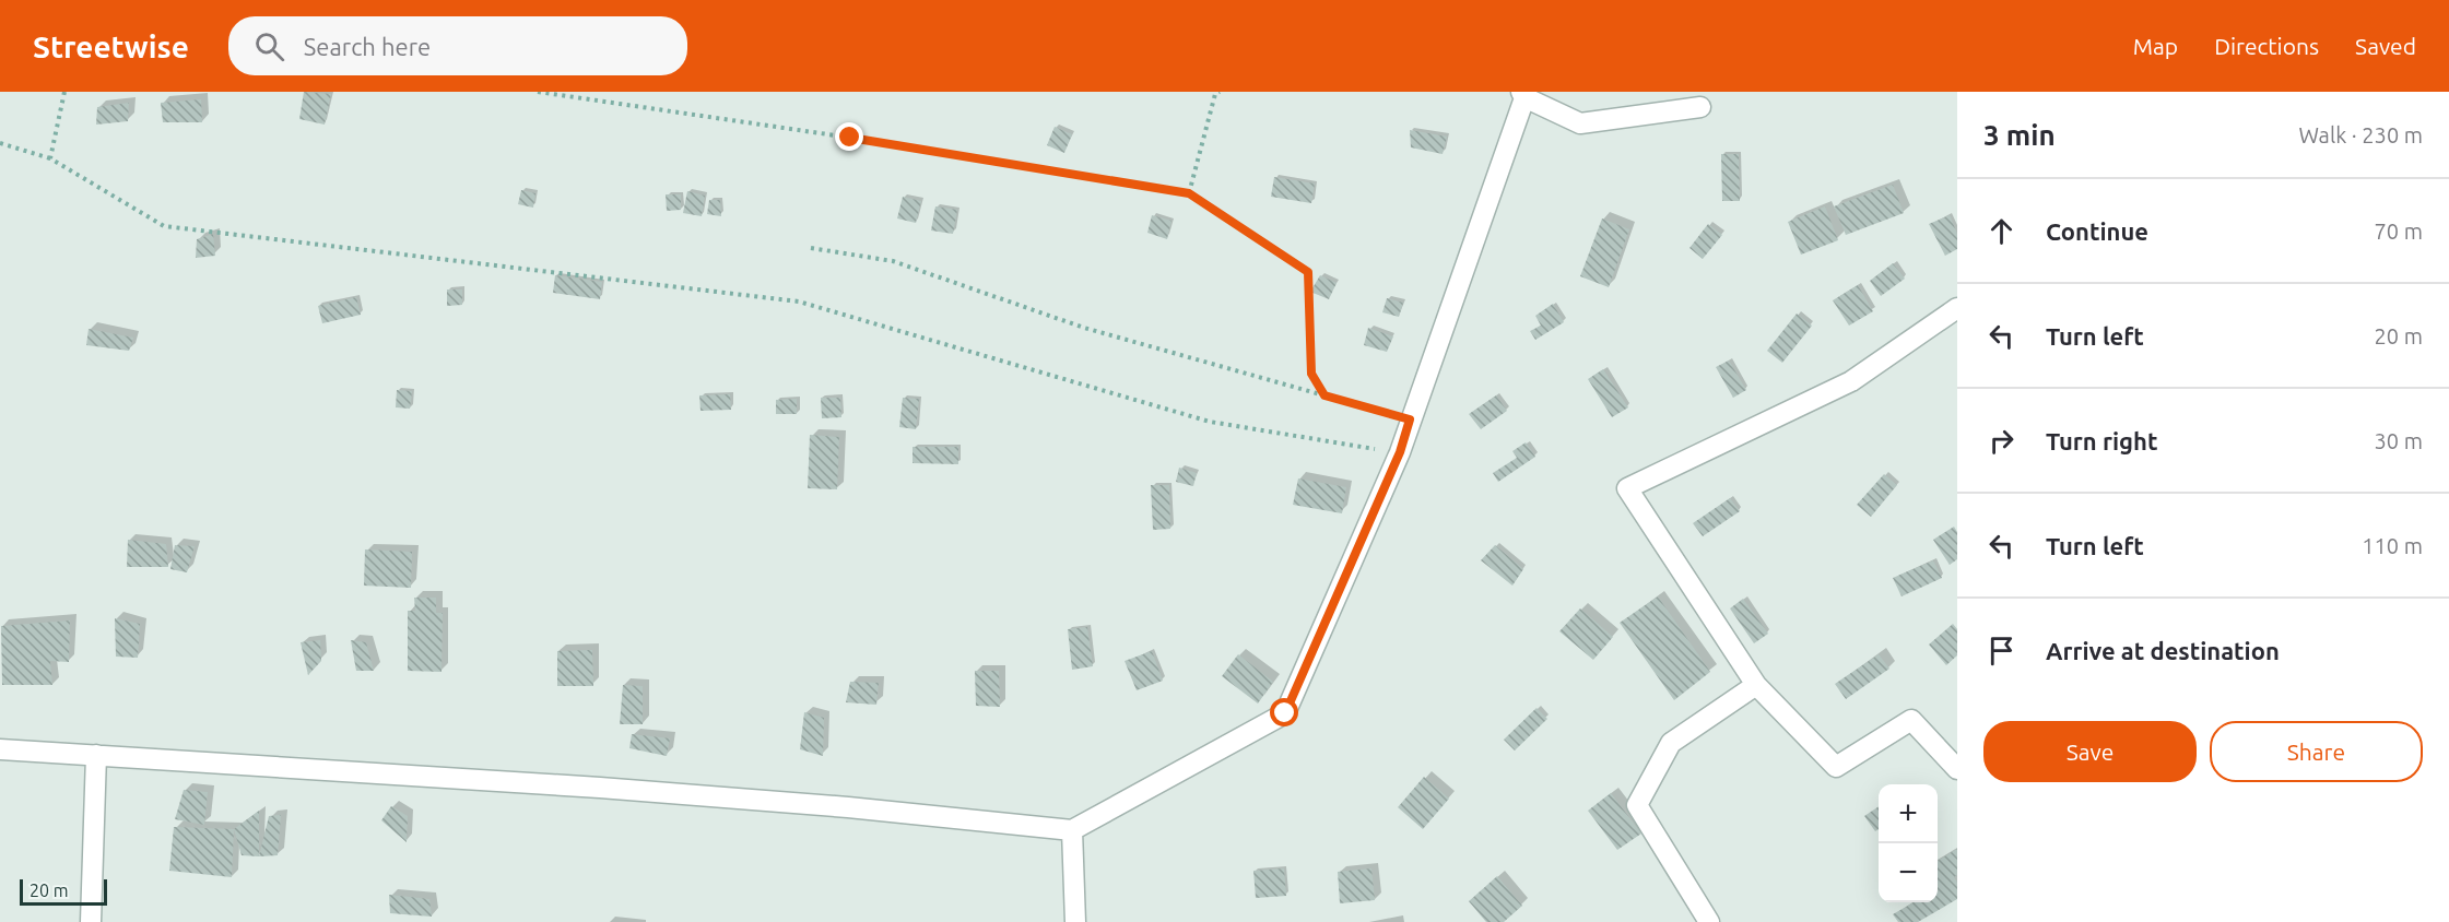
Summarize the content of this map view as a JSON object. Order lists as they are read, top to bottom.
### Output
{
  "scale_bar": "20 m",
  "page": {
    "header": "Streetwise",
    "search": "Search here",
    "nav": ["Map", "Directions", "Saved"],
    "heading": ["3 min", "Walk · 230 m"],
    "list": [
      ["Continue", "70 m"],
      ["Turn left", "20 m"],
      ["Turn right", "30 m"],
      ["Turn left", "110 m"],
      "Arrive at destination"
    ],
    "buttons": ["Save", "Share"],
    "map_buttons": ["+", "−"],
    "scale": "20 m"
  }
}
